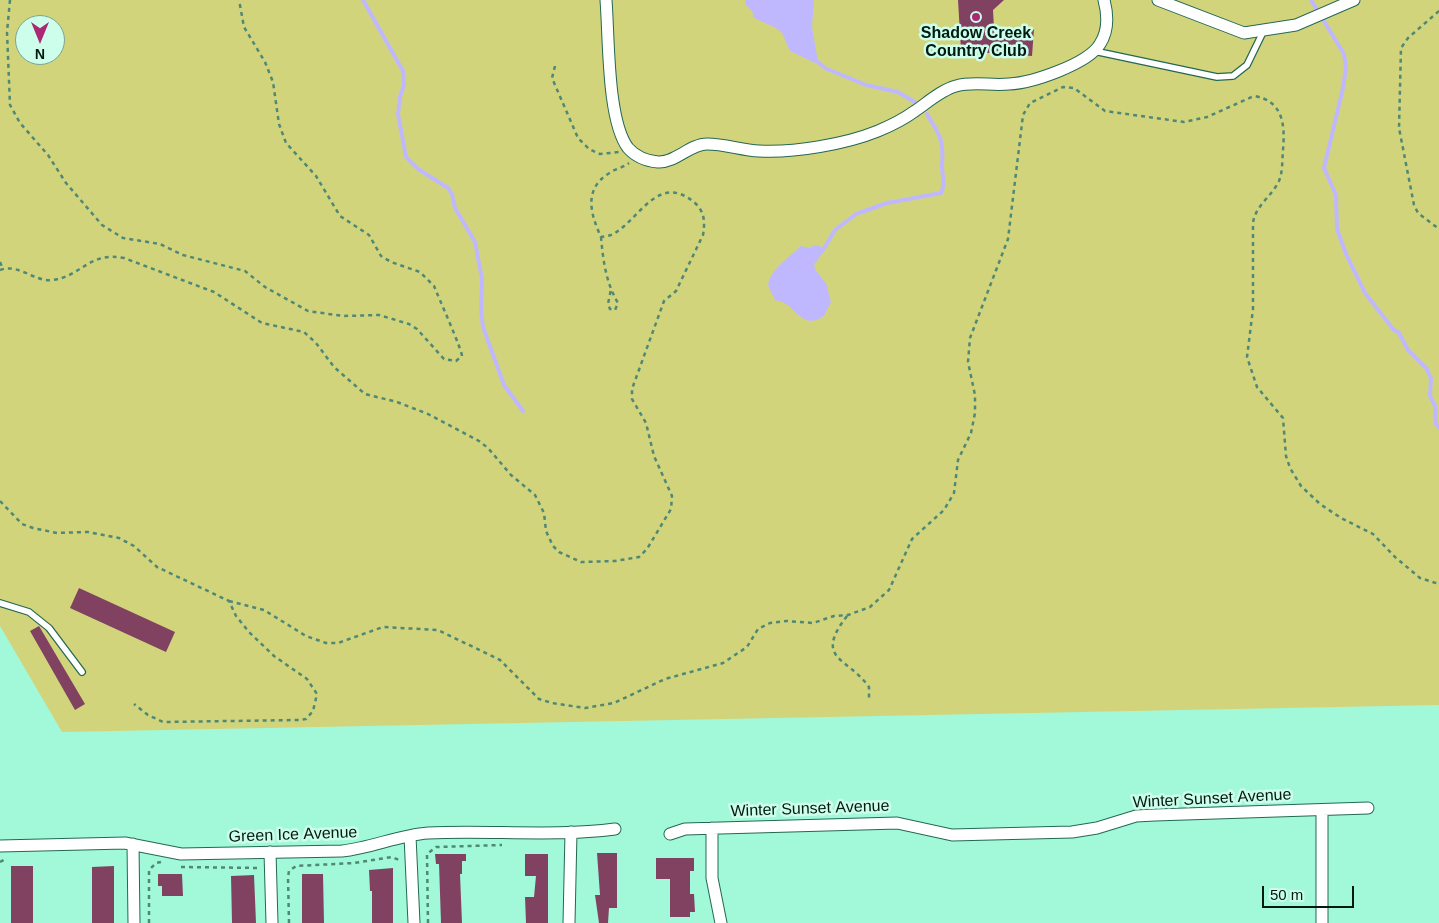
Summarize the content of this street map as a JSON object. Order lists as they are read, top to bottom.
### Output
{
  "streets": {
    "street": ["Winter Sunset Avenue", "Green Ice Avenue"]
  },
  "places": ["Shadow Creek Country Club"],
  "scale_bar": "50 m",
  "north": "bottom"
}
